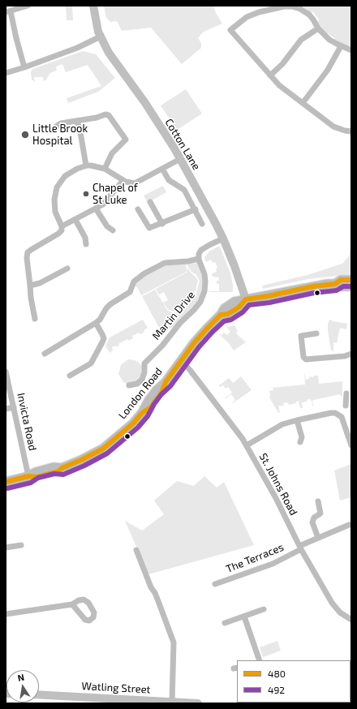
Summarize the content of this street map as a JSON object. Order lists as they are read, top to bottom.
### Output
{
  "streets": {
    "main road": ["Cotton Lane", "London Road", "Watling Street"],
    "street": [
      "Martin Drive",
      "Invicta Road",
      "St. Johns Road",
      "The Terraces"
    ]
  },
  "crossings": [
    ["Cotton Lane", "London Road"],
    ["London Road", "Invicta Road"],
    ["London Road", "St. Johns Road"],
    ["St. Johns Road", "The Terraces"]
  ],
  "places": ["Little Brook Hospital", "Chapel of St Luke"],
  "lines": ["transit line 480", "transit line 492"],
  "legend": ["480", "492"],
  "north": "top"
}
